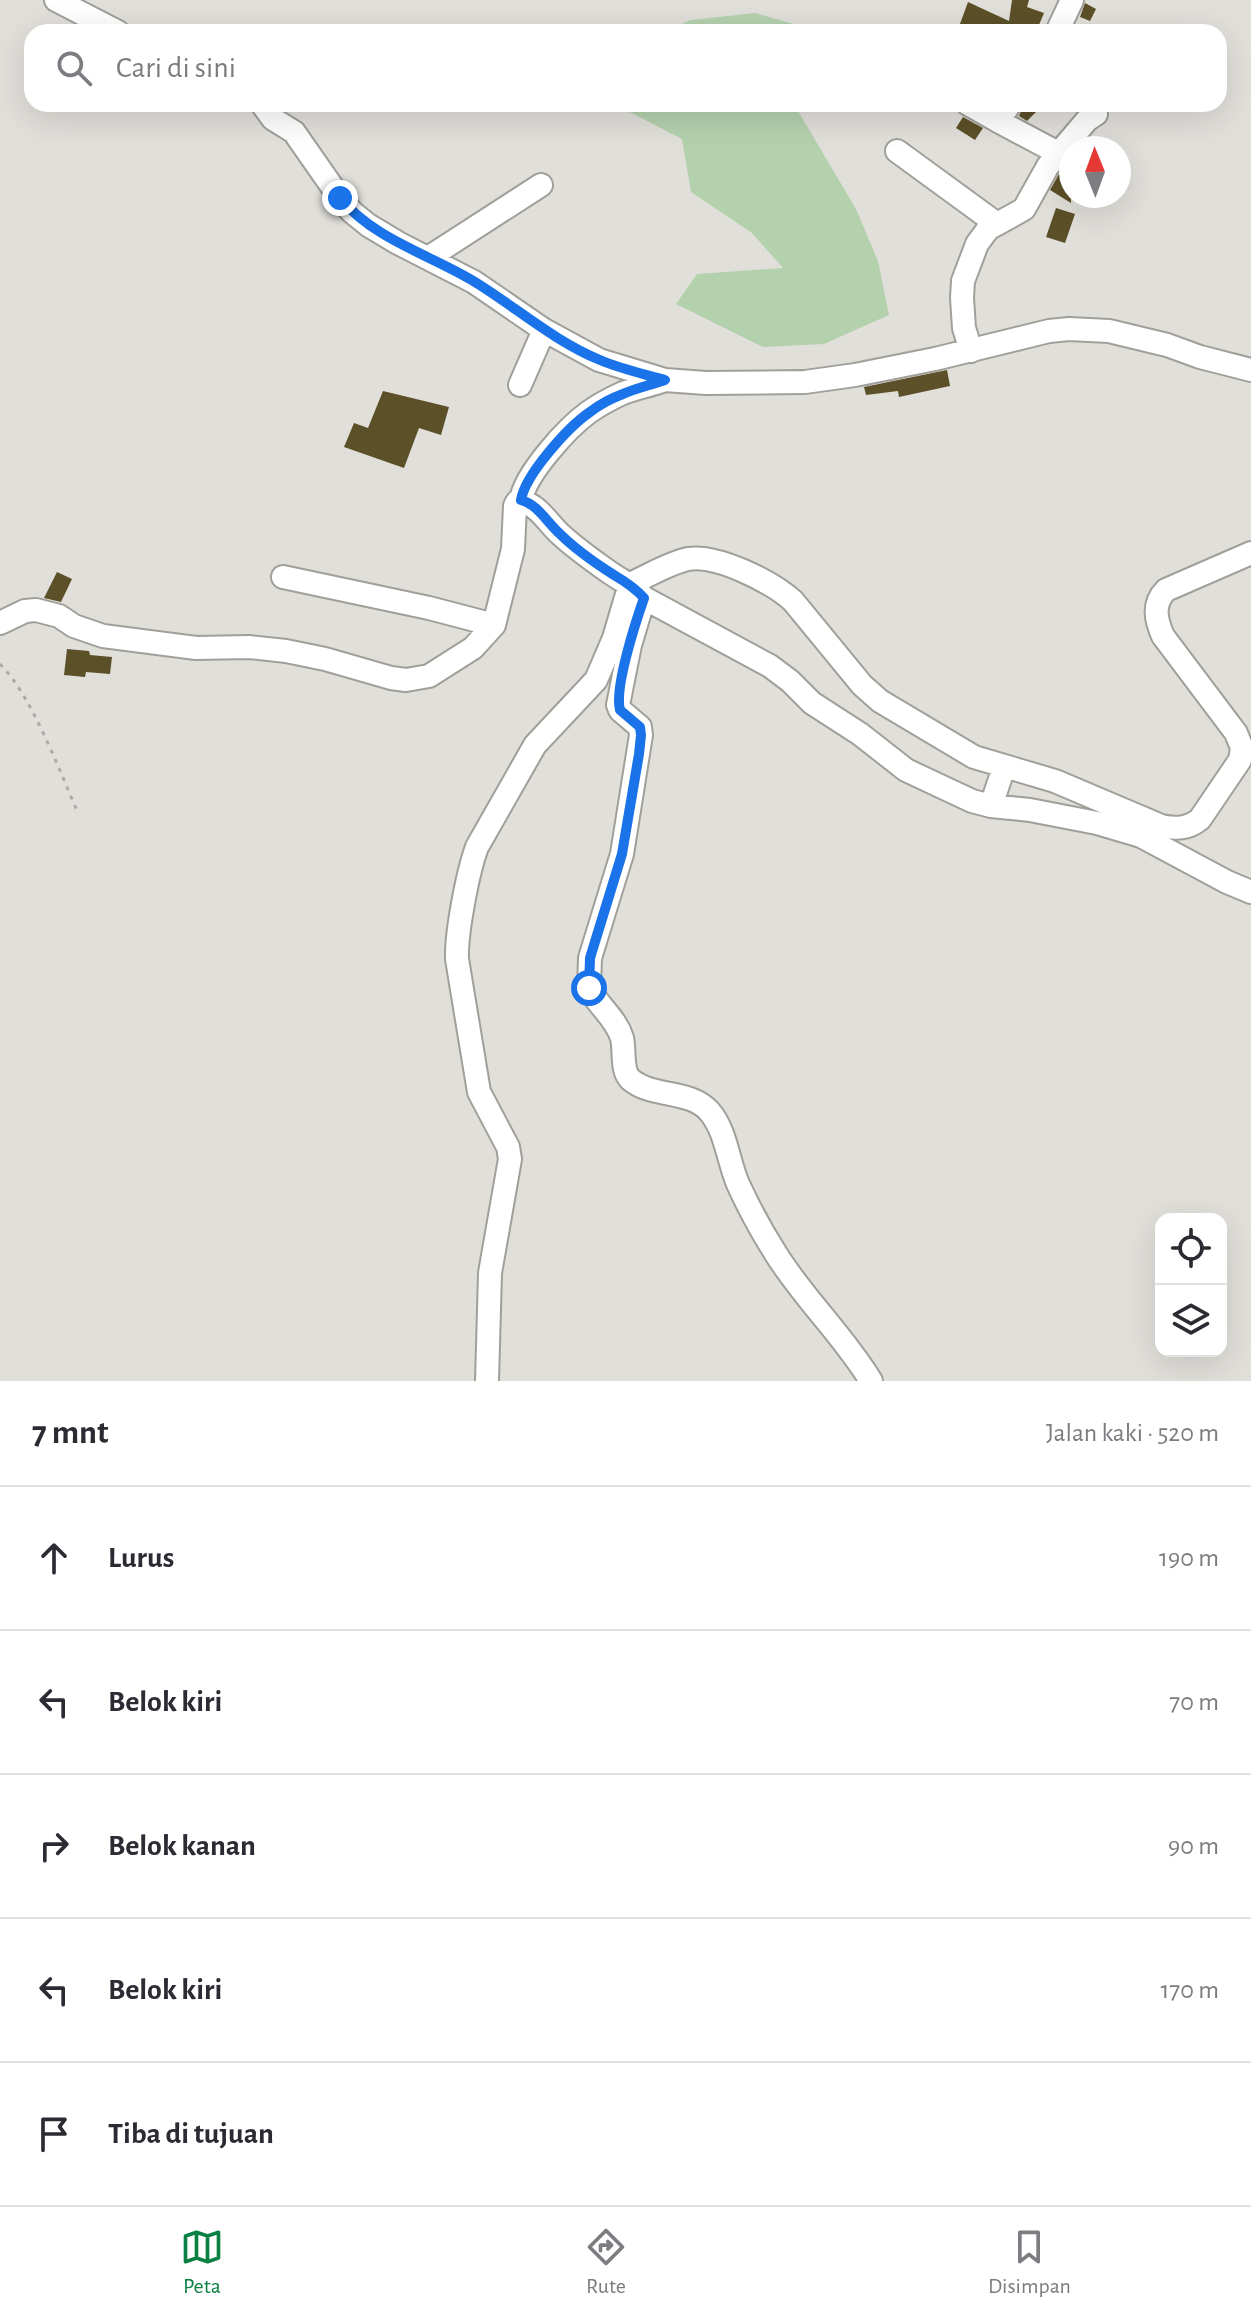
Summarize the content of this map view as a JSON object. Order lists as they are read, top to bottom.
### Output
{
  "north": "top",
  "page": {
    "search": "Cari di sini",
    "heading": ["7 mnt", "Jalan kaki · 520 m"],
    "list": [
      ["Lurus", "190 m"],
      ["Belok kiri", "70 m"],
      ["Belok kanan", "90 m"],
      ["Belok kiri", "170 m"],
      "Tiba di tujuan"
    ],
    "nav": ["Peta", "Rute", "Disimpan"]
  }
}
